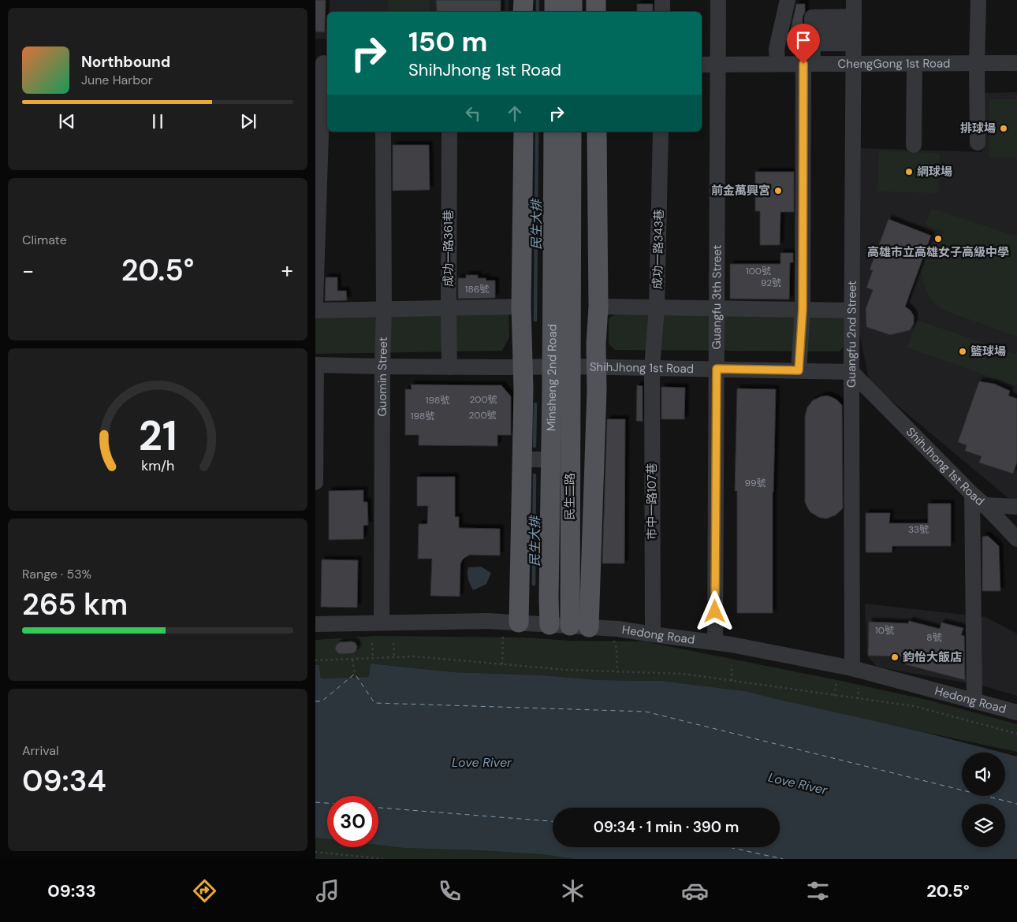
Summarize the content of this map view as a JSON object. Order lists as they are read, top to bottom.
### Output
{
  "streets": {
    "main road": ["Minsheng 2nd Road", "民生二路"],
    "street": [
      "ChengGong 1st Road",
      "成功一路361巷",
      "成功一路343巷",
      "Guangfu 3th Street",
      "Guangfu 2nd Street",
      "ShihJhong 1st Road",
      "Guomin Street",
      "市中一路107巷",
      "Hedong Road"
    ]
  },
  "crossings": [
    ["ChengGong 1st Road", "Guangfu 3th Street"],
    ["ChengGong 1st Road", "Guangfu 2nd Street"],
    ["成功一路361巷", "ShihJhong 1st Road"],
    ["成功一路343巷", "ShihJhong 1st Road"],
    ["成功一路343巷", "市中一路107巷"],
    ["Guangfu 3th Street", "ShihJhong 1st Road"],
    ["Guangfu 3th Street", "Hedong Road"],
    ["Guangfu 2nd Street", "ShihJhong 1st Road"],
    ["Guangfu 2nd Street", "Hedong Road"],
    ["ShihJhong 1st Road", "Guomin Street"],
    ["ShihJhong 1st Road", "Minsheng 2nd Road"],
    ["ShihJhong 1st Road", "民生二路"],
    ["ShihJhong 1st Road", "市中一路107巷"],
    ["Guomin Street", "Hedong Road"],
    ["Minsheng 2nd Road", "民生二路"],
    ["Minsheng 2nd Road", "Hedong Road"],
    ["民生二路", "Hedong Road"],
    ["市中一路107巷", "Hedong Road"]
  ],
  "water": ["民生大排", "Love River"],
  "places": [
    "排球場",
    "網球場",
    "前金萬興宮",
    "高雄市立高雄女子高級中學",
    "籃球場",
    "鈞怡大飯店"
  ],
  "house_numbers": [
    "100號",
    "92號",
    "186號",
    "200號",
    "198號",
    "200號",
    "198號",
    "99號",
    "33號",
    "10號",
    "8號"
  ],
  "page": {
    "turn": ["150 m", "ShihJhong 1st Road"],
    "song": ["Northbound", "June Harbor"],
    "tile": [
      "Climate",
      ["Range · 53%", "265 km"],
      ["Arrival", "09:34"]
    ],
    "heat": ["−", "20.5°", "+"],
    "limit": "30",
    "trip": "09:34 · 1 min · 390 m",
    "tabs": ["09:33", "20.5°"],
    "gauge": ["21", "km/h"]
  }
}
